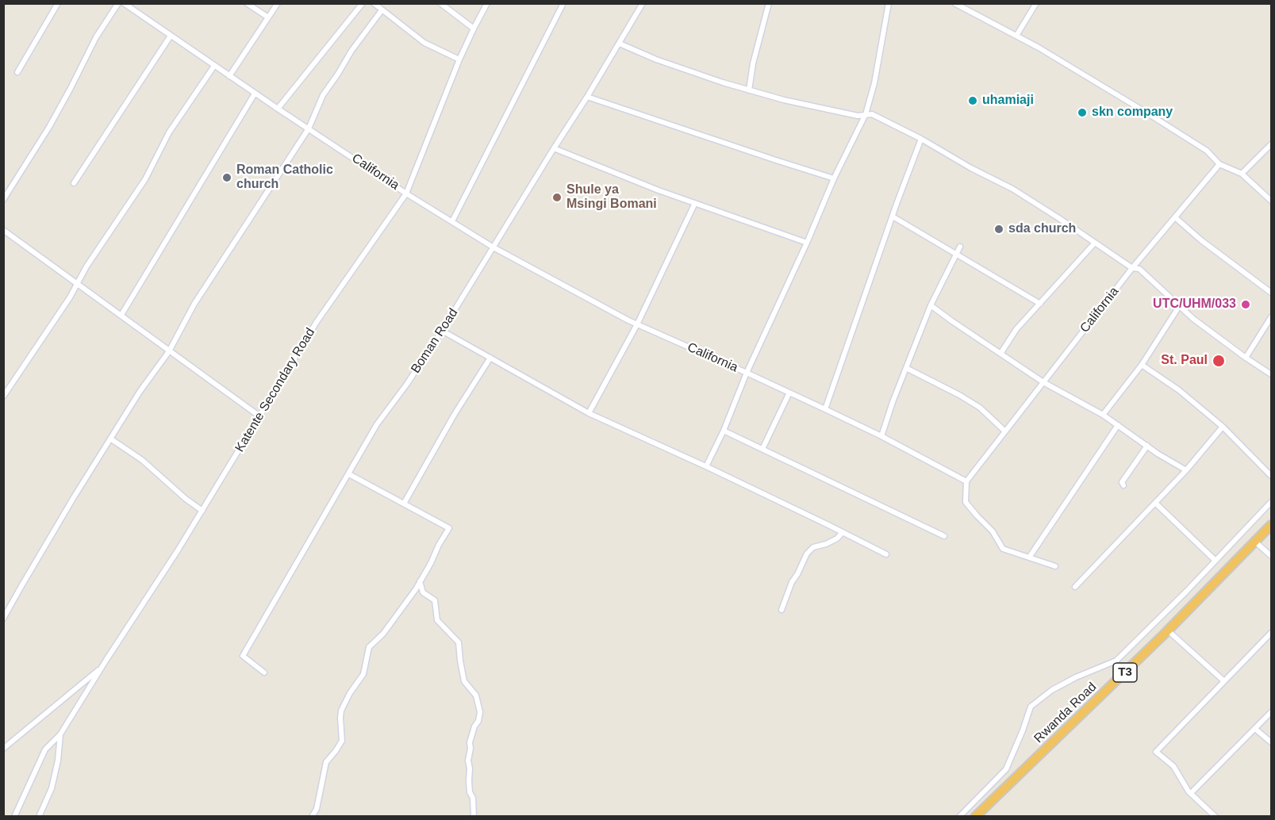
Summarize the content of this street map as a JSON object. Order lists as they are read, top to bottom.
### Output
{
  "streets": {
    "highway": ["T3", "Rwanda Road"],
    "street": ["California", "Boman Road", "Katente Secondary Road"]
  },
  "crossings": [
    ["California", "Boman Road"],
    ["California", "Katente Secondary Road"]
  ],
  "places": [
    "uhamiaji",
    "skn company",
    "Roman Catholic church",
    "Shule ya Msingi Bomani",
    "sda church",
    "UTC/UHM/033",
    "St. Paul"
  ]
}
